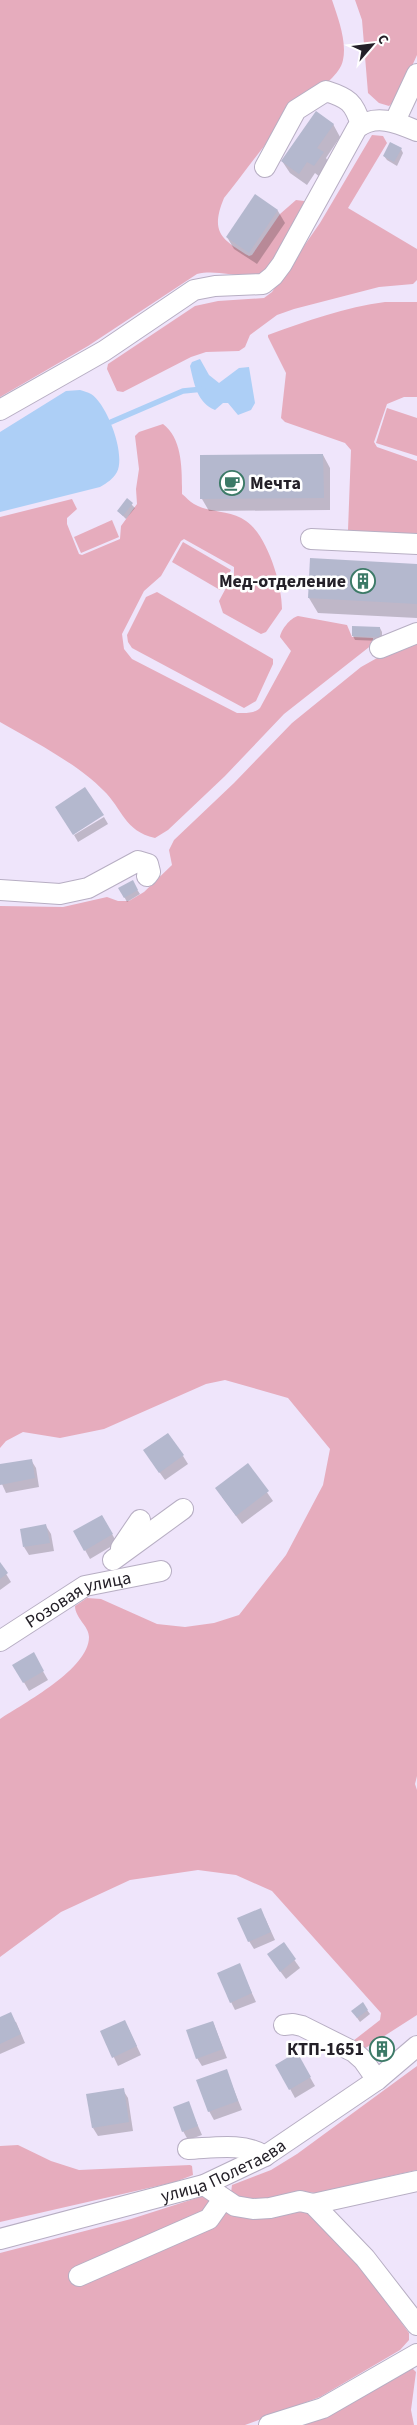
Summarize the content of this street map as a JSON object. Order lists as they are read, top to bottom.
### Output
{
  "streets": {
    "street": ["Розовая улица", "улица Полетаева"]
  },
  "places": {
    "cafe": ["Мечта"],
    "building": ["Мед-отделение", "КТП-1651"]
  },
  "north": "top right"
}
